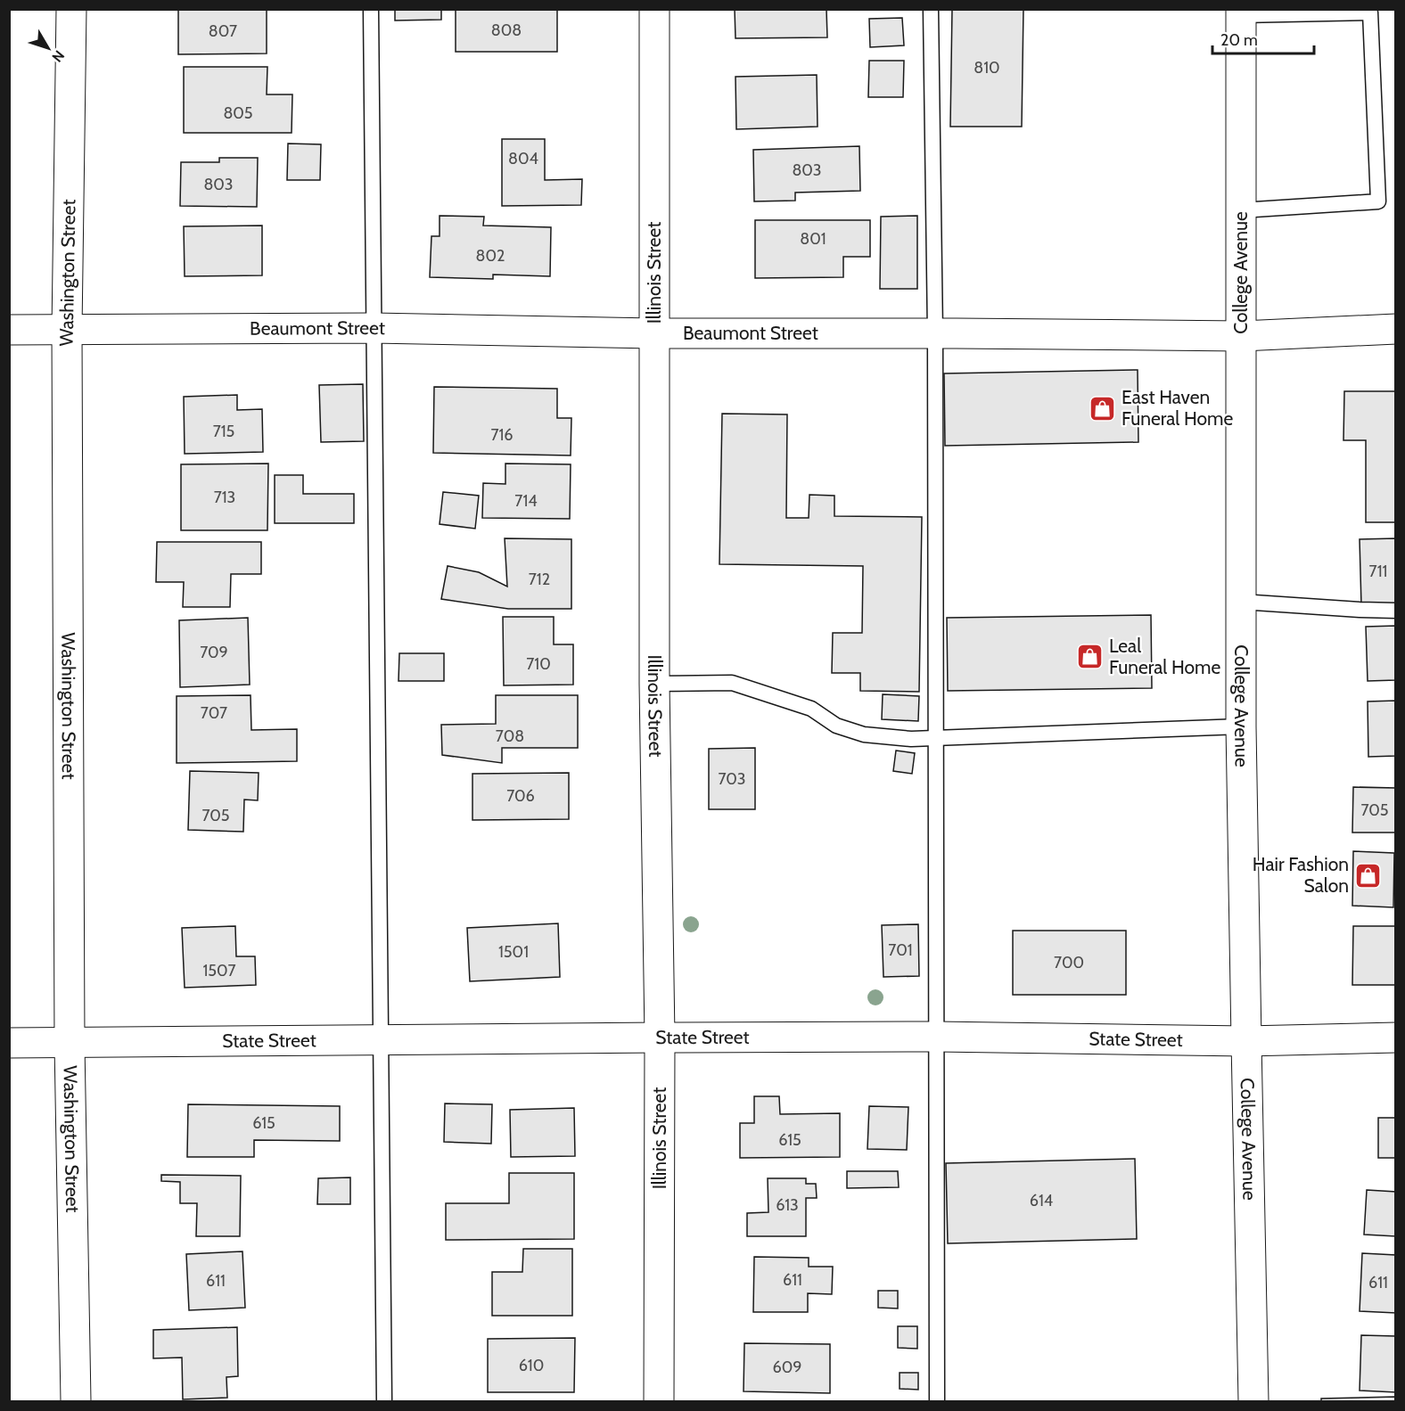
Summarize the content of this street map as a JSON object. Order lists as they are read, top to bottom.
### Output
{
  "streets": {
    "street": [
      "Washington Street",
      "Illinois Street",
      "College Avenue",
      "Beaumont Street",
      "State Street"
    ]
  },
  "crossings": [
    ["Washington Street", "Beaumont Street"],
    ["Washington Street", "State Street"],
    ["Illinois Street", "Beaumont Street"],
    ["Illinois Street", "State Street"],
    ["College Avenue", "Beaumont Street"],
    ["College Avenue", "State Street"]
  ],
  "places": {
    "shop": ["East Haven Funeral Home", "Leal Funeral Home", "Hair Fashion Salon"]
  },
  "house_numbers": [
    "808",
    "807",
    "810",
    "805",
    "804",
    "803",
    "803",
    "801",
    "802",
    "715",
    "716",
    "713",
    "714",
    "711",
    "712",
    "709",
    "710",
    "707",
    "708",
    "703",
    "706",
    "705",
    "705",
    "701",
    "1501",
    "700",
    "1507",
    "615",
    "615",
    "614",
    "613",
    "611",
    "611",
    "611",
    "610",
    "609"
  ],
  "scale_bar": "20 m",
  "north": "bottom right"
}
